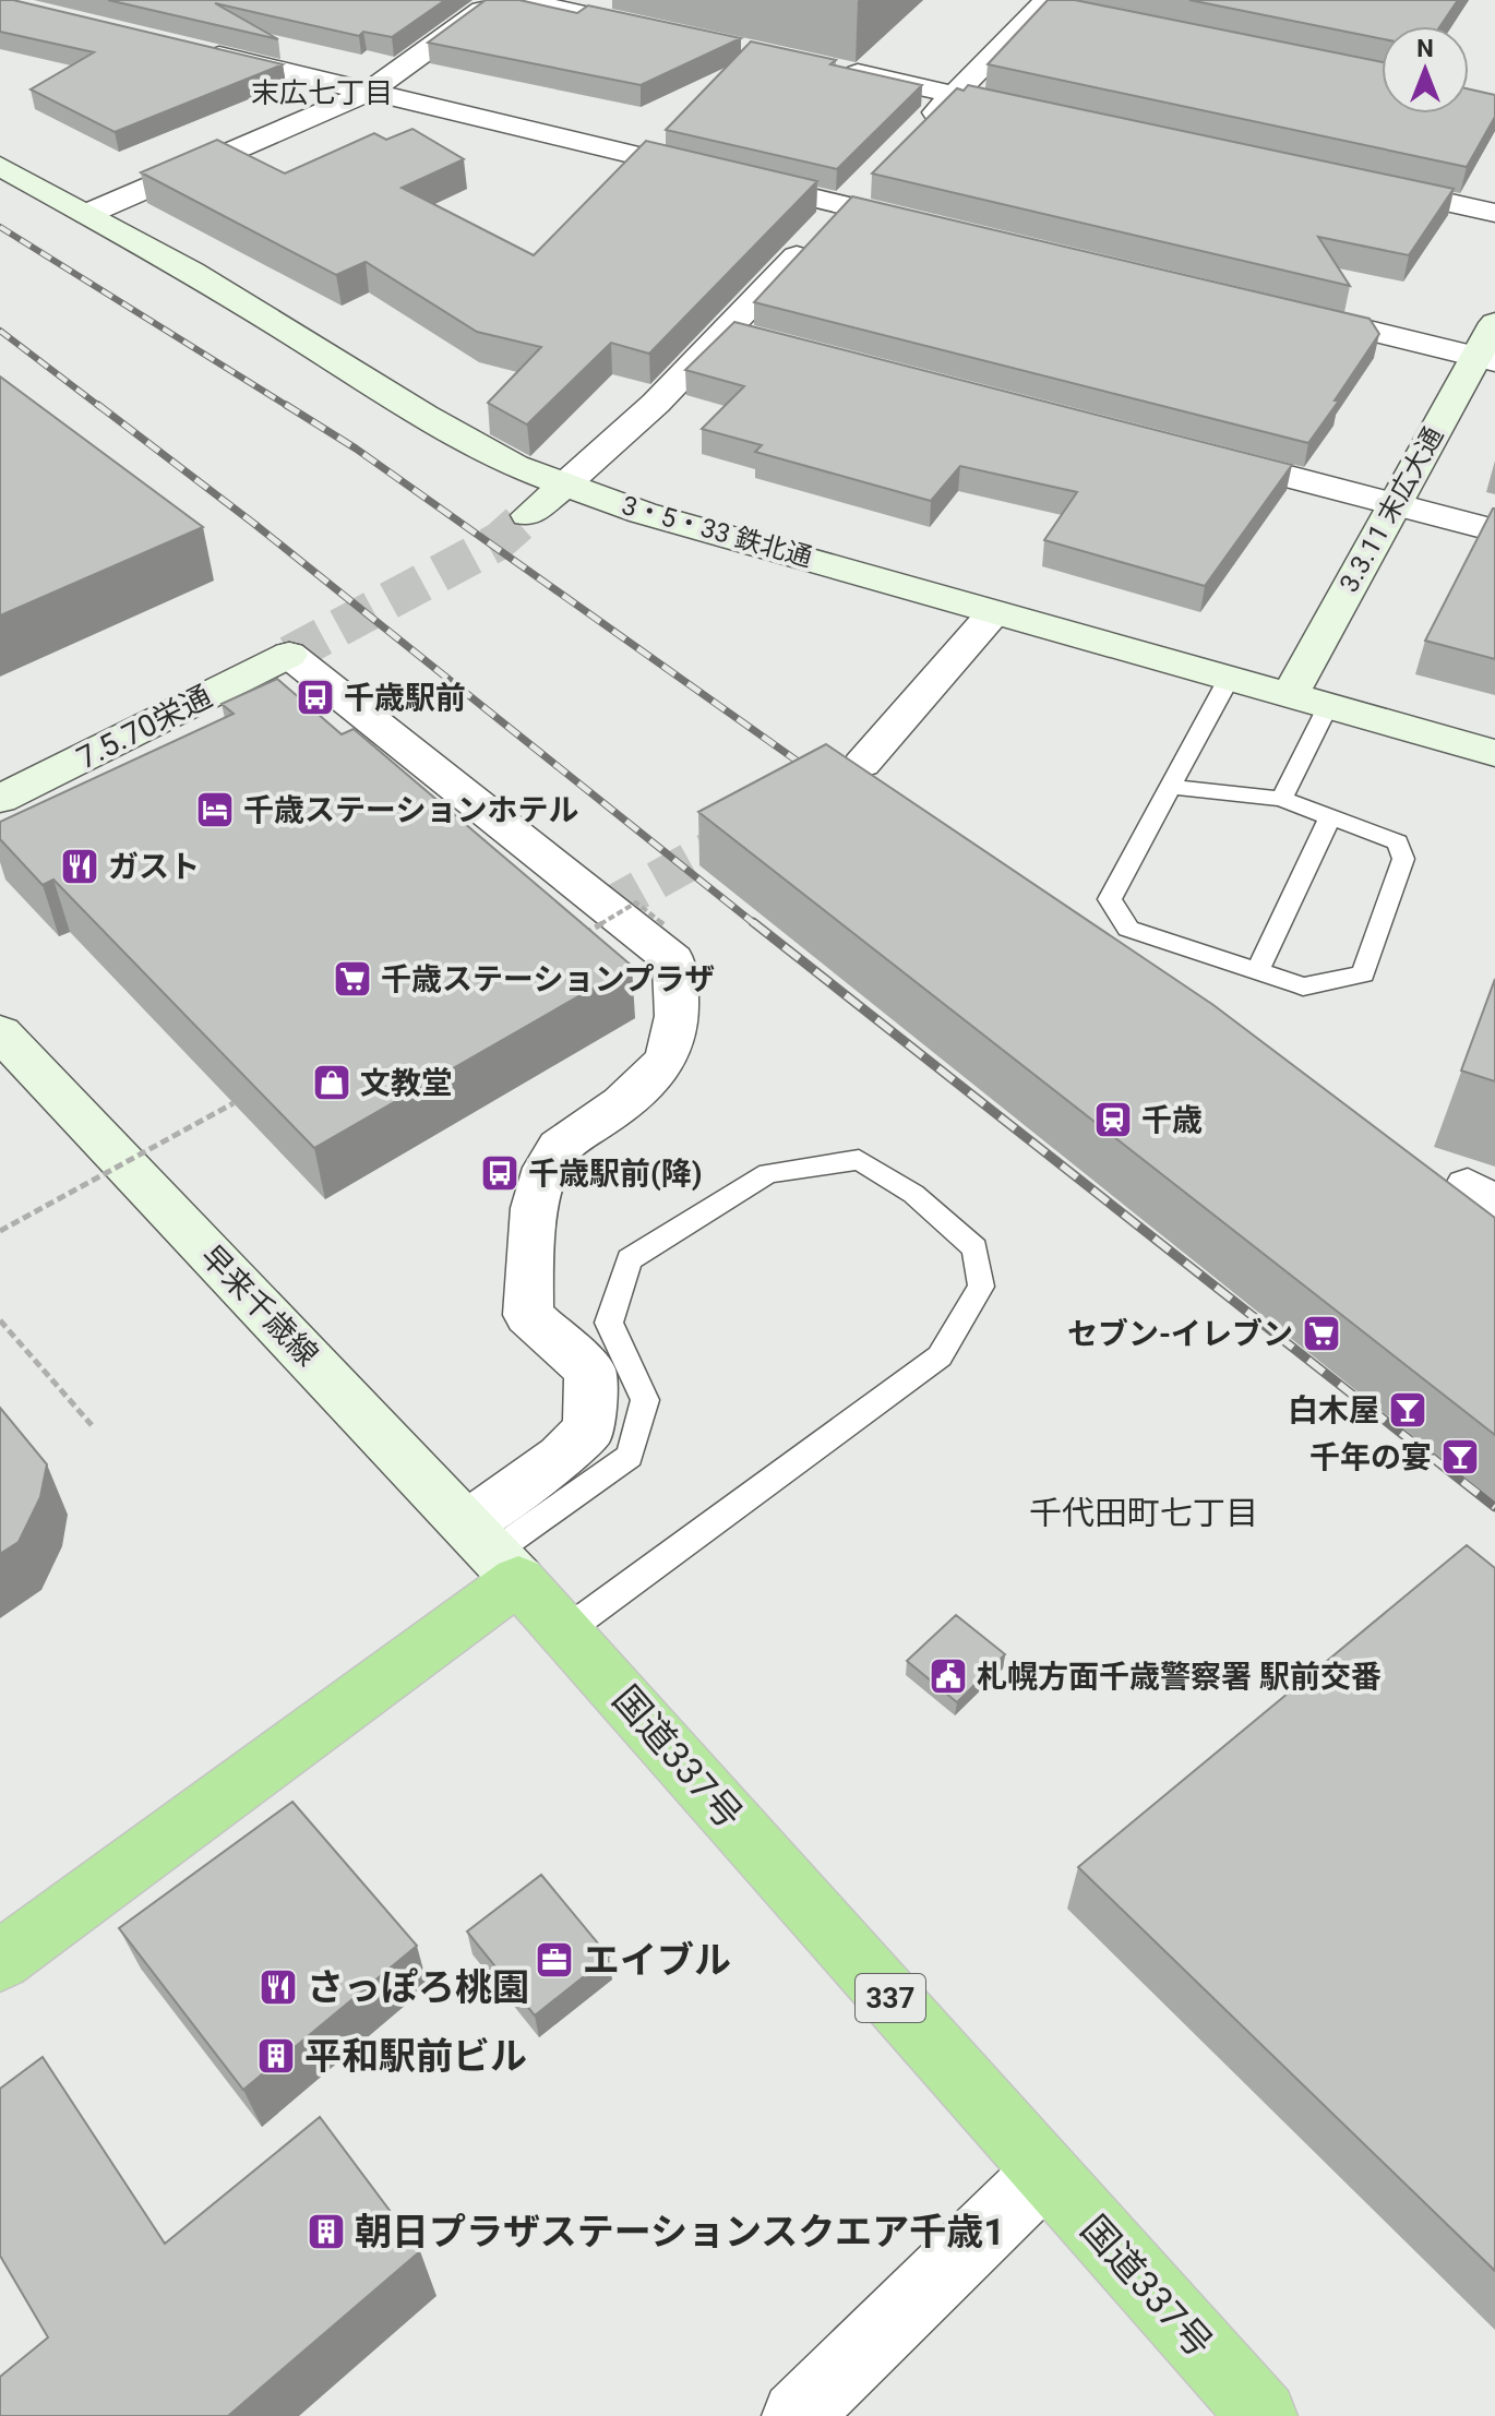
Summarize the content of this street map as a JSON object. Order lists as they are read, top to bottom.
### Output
{
  "streets": {
    "highway": ["国道337号", "337"],
    "street": [
      "3.3.11 末広大通",
      "3・5・33 鉄北通",
      "7.5.70栄通",
      "早来千歳線"
    ]
  },
  "crossings": [
    ["3.3.11 末広大通", "3・5・33 鉄北通"],
    ["7.5.70栄通", "早来千歳線"],
    ["7.5.70栄通", "国道337号"],
    ["早来千歳線", "国道337号"]
  ],
  "districts": ["末広七丁目", "千代田町七丁目"],
  "places": {
    "bus stop": ["千歳駅前", "千歳駅前(降)"],
    "hotel": ["千歳ステーションホテル"],
    "restaurant": ["ガスト", "さっぽろ桃園"],
    "supermarket": ["千歳ステーションプラザ", "セブン-イレブン"],
    "shop": ["文教堂"],
    "station": ["千歳"],
    "bar": ["白木屋", "千年の宴"],
    "public building": ["札幌方面千歳警察署 駅前交番"],
    "office": ["エイブル"],
    "building": ["平和駅前ビル", "朝日プラザステーションスクエア千歳1"]
  },
  "north": "top"
}
